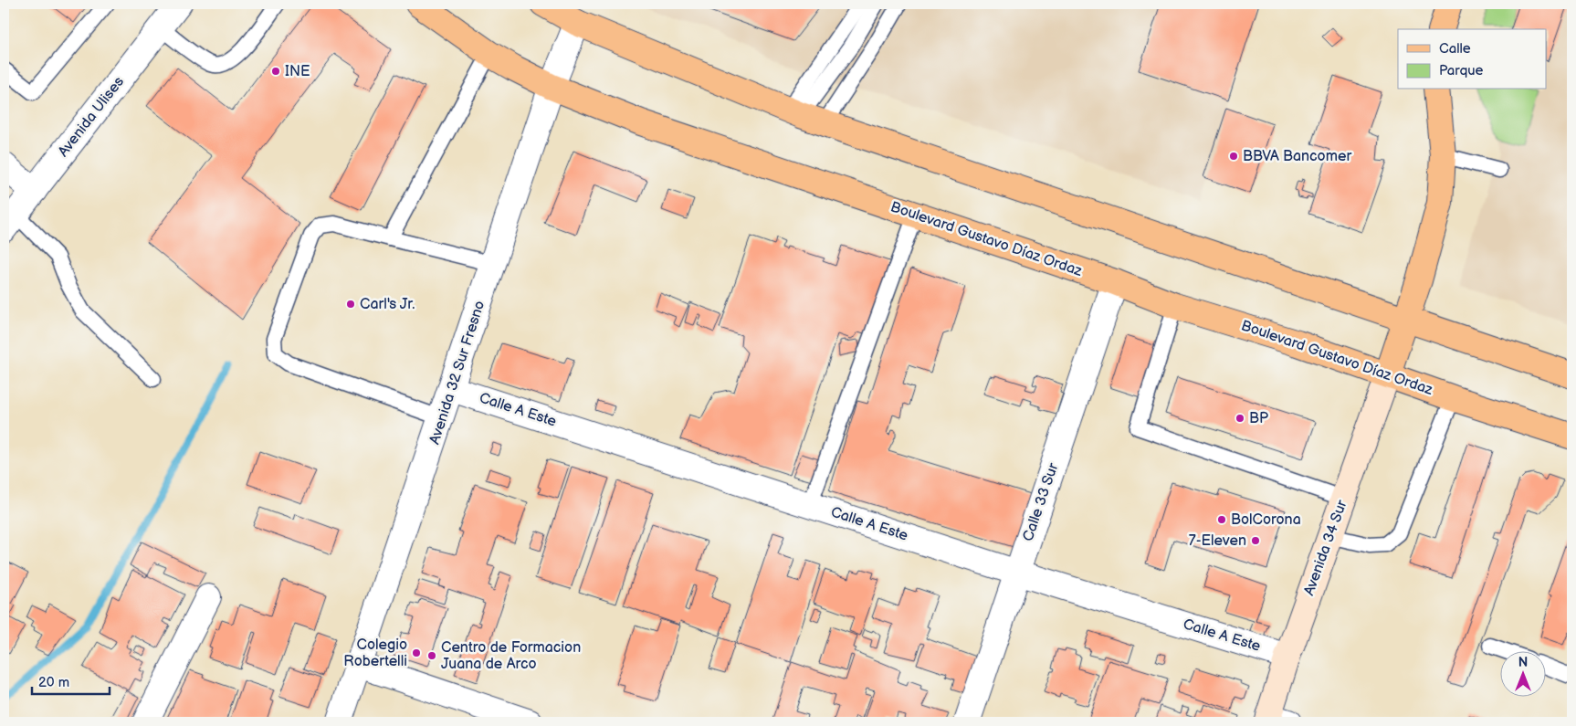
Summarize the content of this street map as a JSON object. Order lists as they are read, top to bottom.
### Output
{
  "streets": {
    "main road": ["Boulevard Gustavo Díaz Ordaz", "Avenida 34 Sur"],
    "street": [
      "Avenida Ulises",
      "Avenida 32 Sur Fresno",
      "Calle A Este",
      "Calle 33 Sur"
    ]
  },
  "crossings": [
    ["Boulevard Gustavo Díaz Ordaz", "Avenida 32 Sur Fresno"],
    ["Boulevard Gustavo Díaz Ordaz", "Calle 33 Sur"],
    ["Boulevard Gustavo Díaz Ordaz", "Avenida 34 Sur"],
    ["Avenida 32 Sur Fresno", "Calle A Este"],
    ["Calle A Este", "Calle 33 Sur"],
    ["Calle A Este", "Avenida 34 Sur"]
  ],
  "places": [
    "INE",
    "BBVA Bancomer",
    "Carl's Jr.",
    "BP",
    "BolCorona",
    "7-Eleven",
    "Colegio Robertelli",
    "Centro de Formacion Juana de Arco"
  ],
  "legend": ["Calle", "Parque"],
  "scale_bar": "20 m",
  "north": "top"
}
